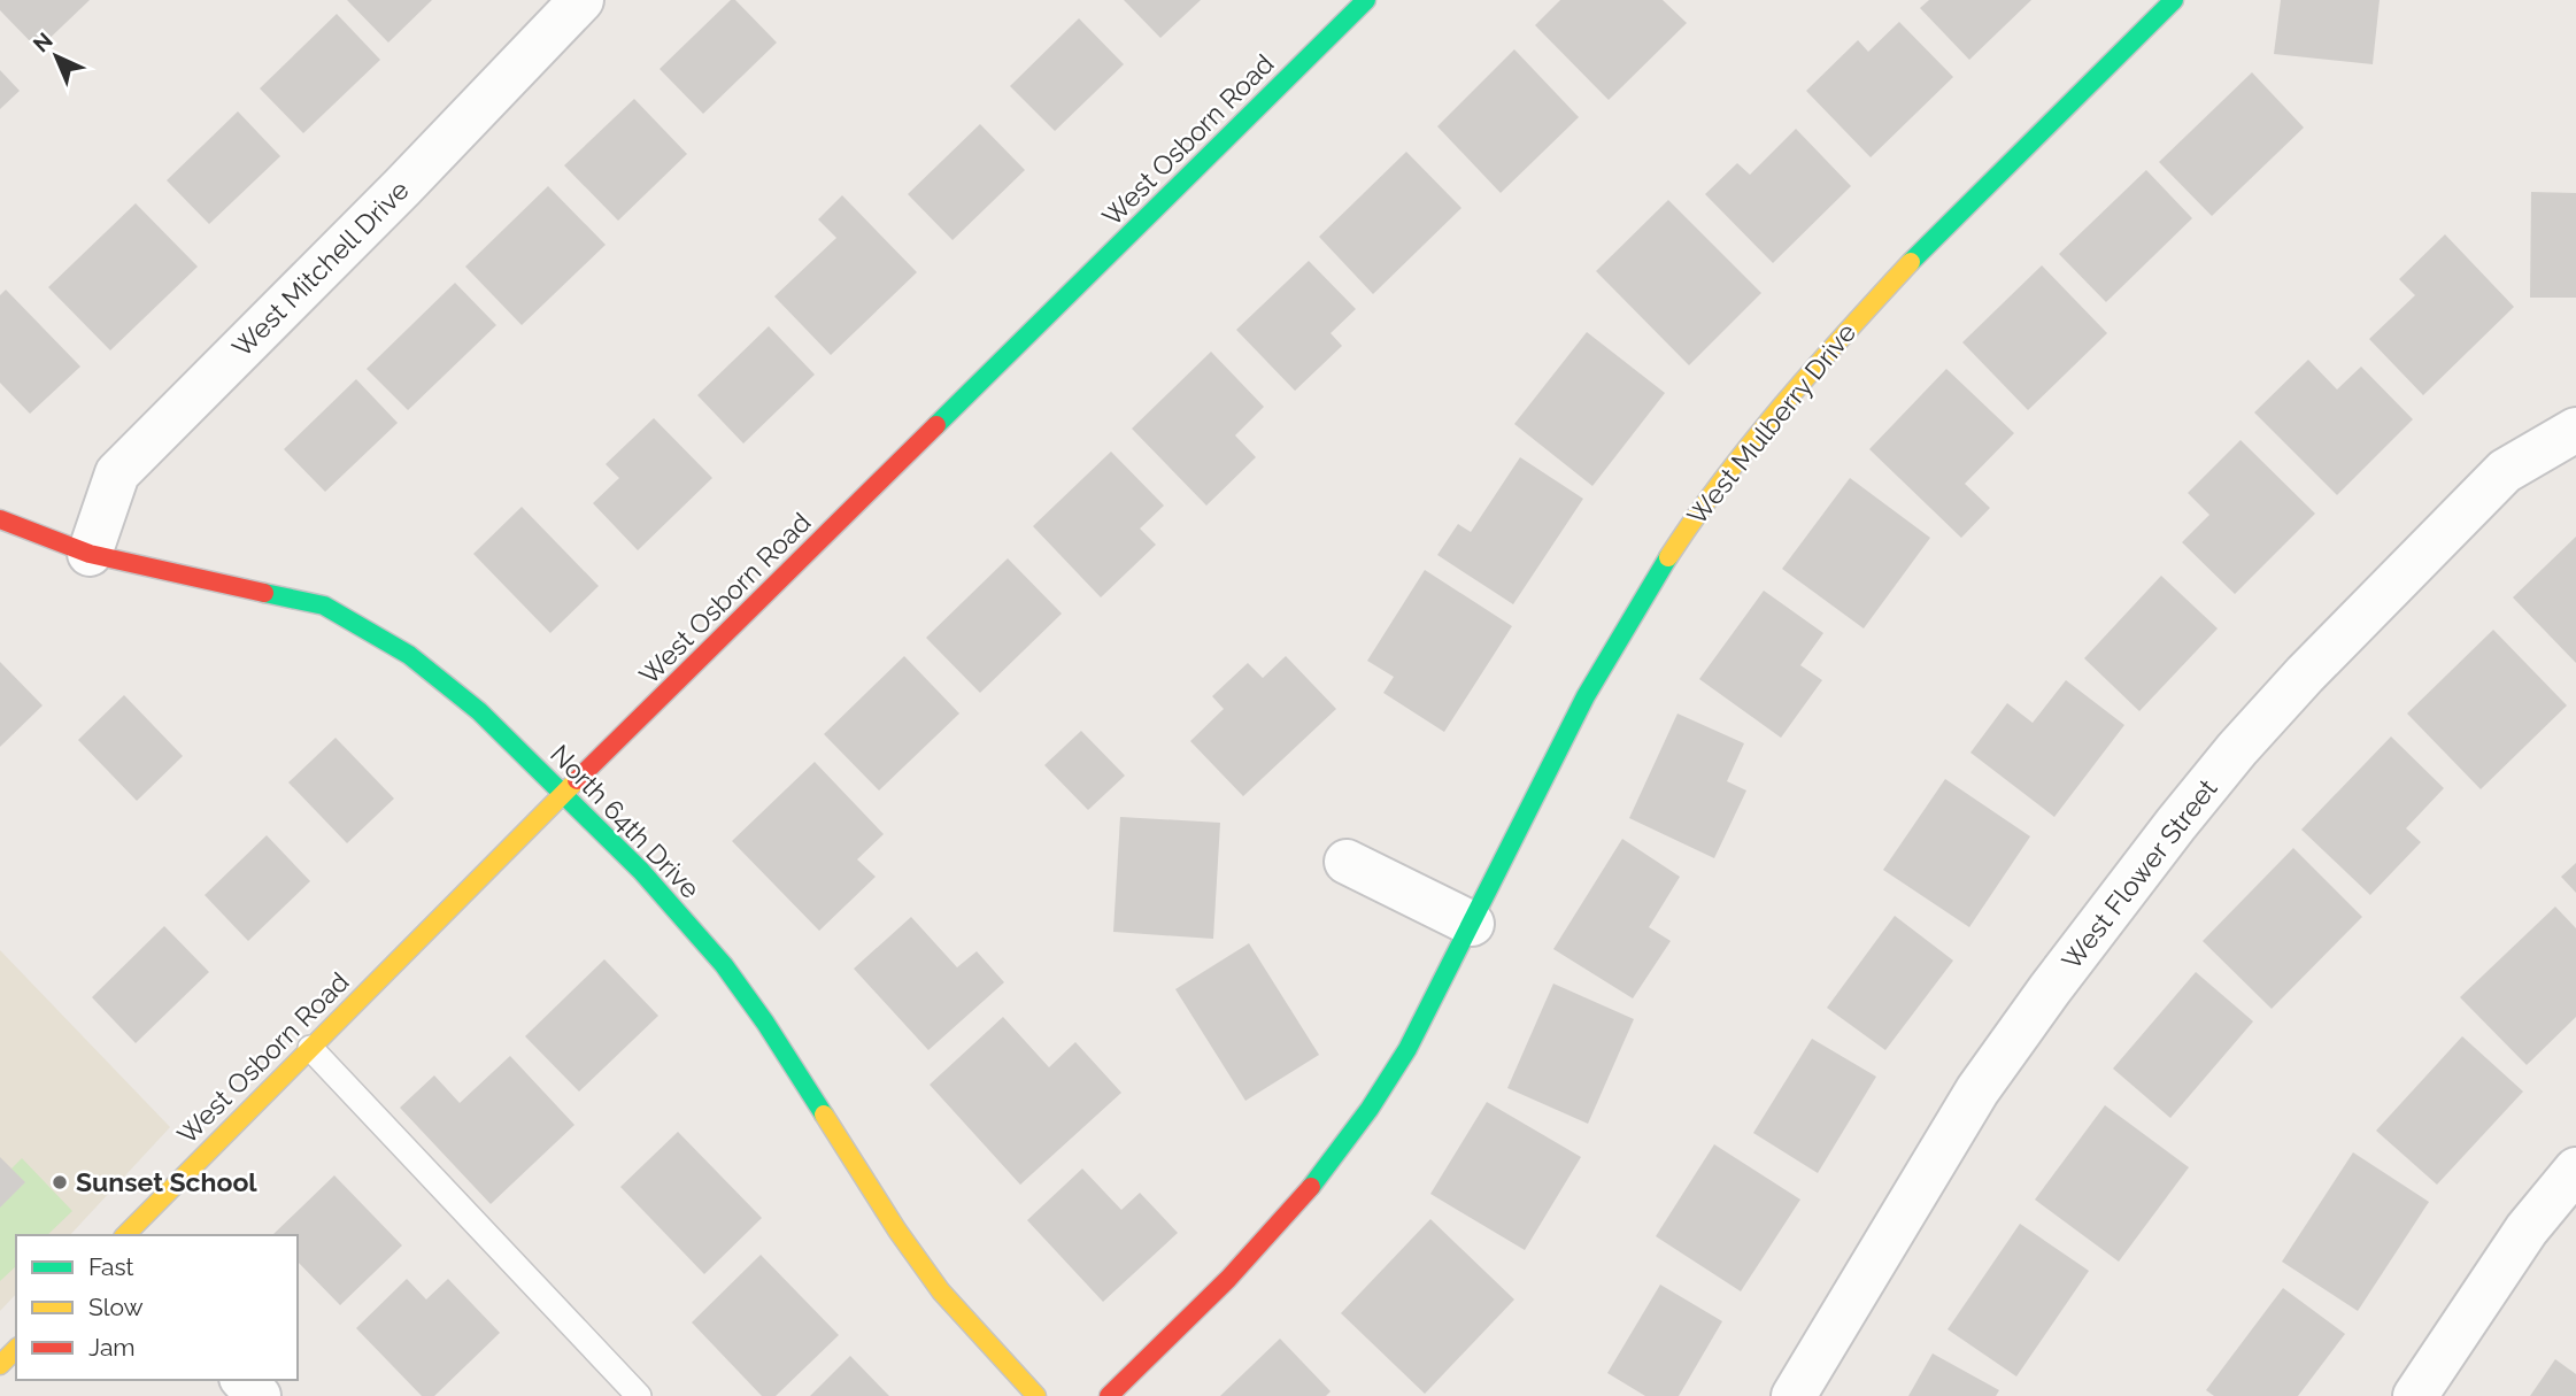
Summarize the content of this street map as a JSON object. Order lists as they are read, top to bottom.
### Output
{
  "streets": {
    "street": [
      "West Osborn Road",
      "West Mitchell Drive",
      "West Mulberry Drive",
      "North 64th Drive",
      "West Flower Street"
    ]
  },
  "crossings": [
    ["West Osborn Road", "North 64th Drive"],
    ["West Mitchell Drive", "North 64th Drive"]
  ],
  "places": ["Sunset School"],
  "legend": ["Fast", "Slow", "Jam"],
  "north": "top left"
}
